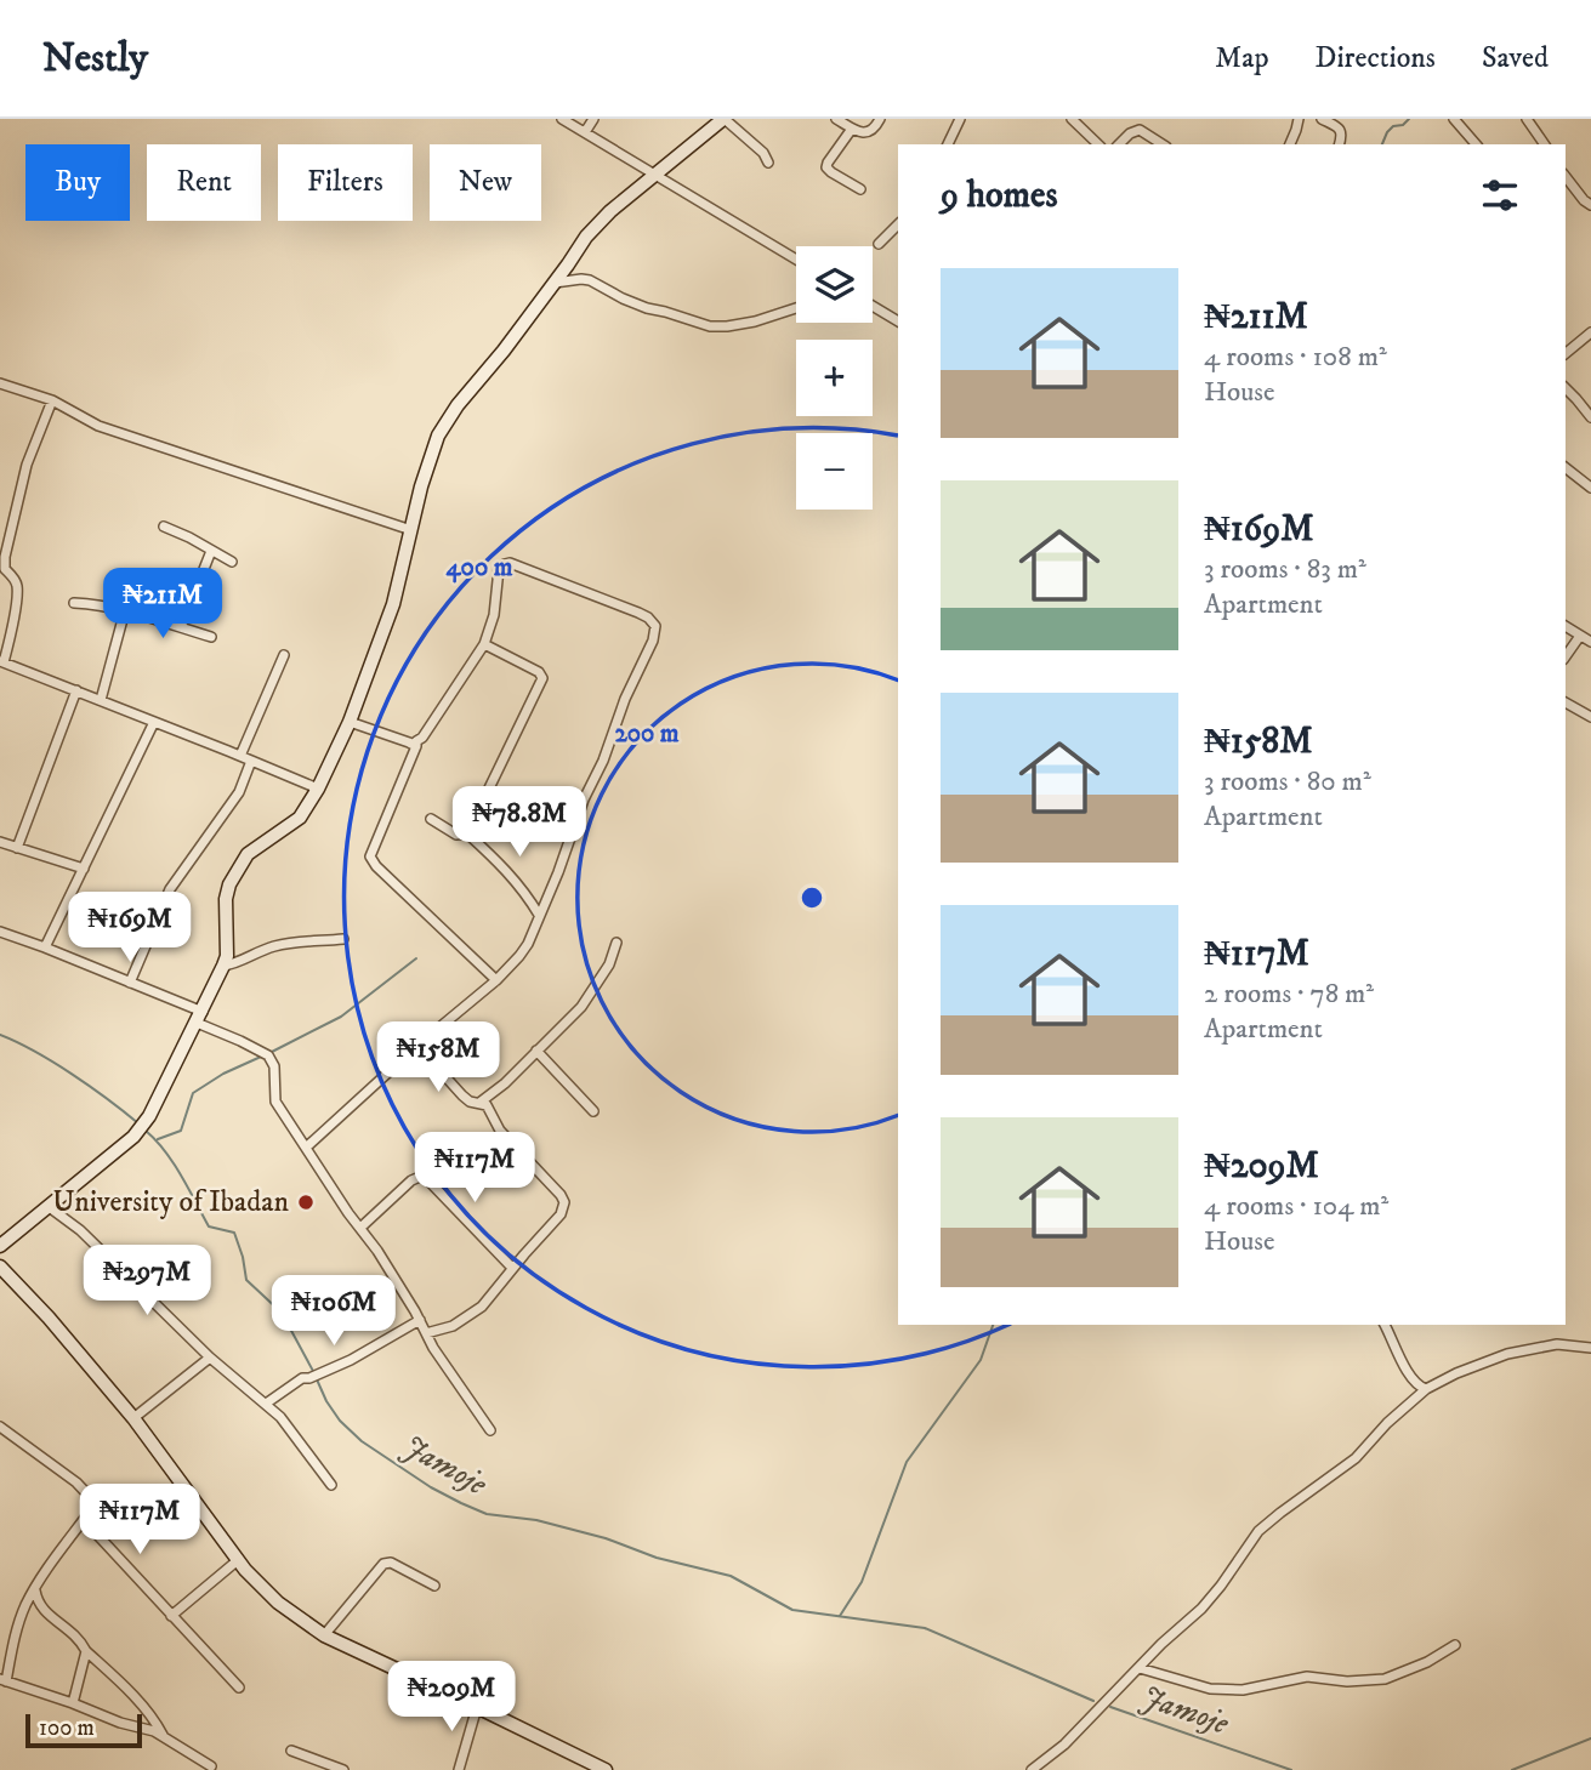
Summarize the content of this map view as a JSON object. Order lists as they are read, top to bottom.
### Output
{
  "water": ["Jamoje"],
  "places": ["University of Ibadan"],
  "scale_bar": "100 m",
  "page": {
    "header": "Nestly",
    "nav": ["Map", "Directions", "Saved"],
    "chip": [
      "Buy",
      "Rent",
      "Filters",
      "New"
    ],
    "heading": "9 homes",
    "map_buttons": ["+", "−"],
    "list": [
      {
        "name": "₦211M",
        "note": "4 rooms · 108 m² · House"
      },
      {
        "name": "₦169M",
        "note": "3 rooms · 83 m² · Apartment"
      },
      {
        "name": "₦158M",
        "note": "3 rooms · 80 m² · Apartment"
      },
      {
        "name": "₦117M",
        "note": "2 rooms · 78 m² · Apartment"
      },
      {
        "name": "₦209M",
        "note": "4 rooms · 104 m² · House"
      }
    ],
    "price": [
      "₦211M",
      "₦78.8M",
      "₦169M",
      "₦158M",
      "₦117M",
      "₦297M",
      "₦106M",
      "₦117M",
      "₦209M"
    ],
    "scale": "100 m"
  },
  "rings": ["400 m", "200 m"]
}
